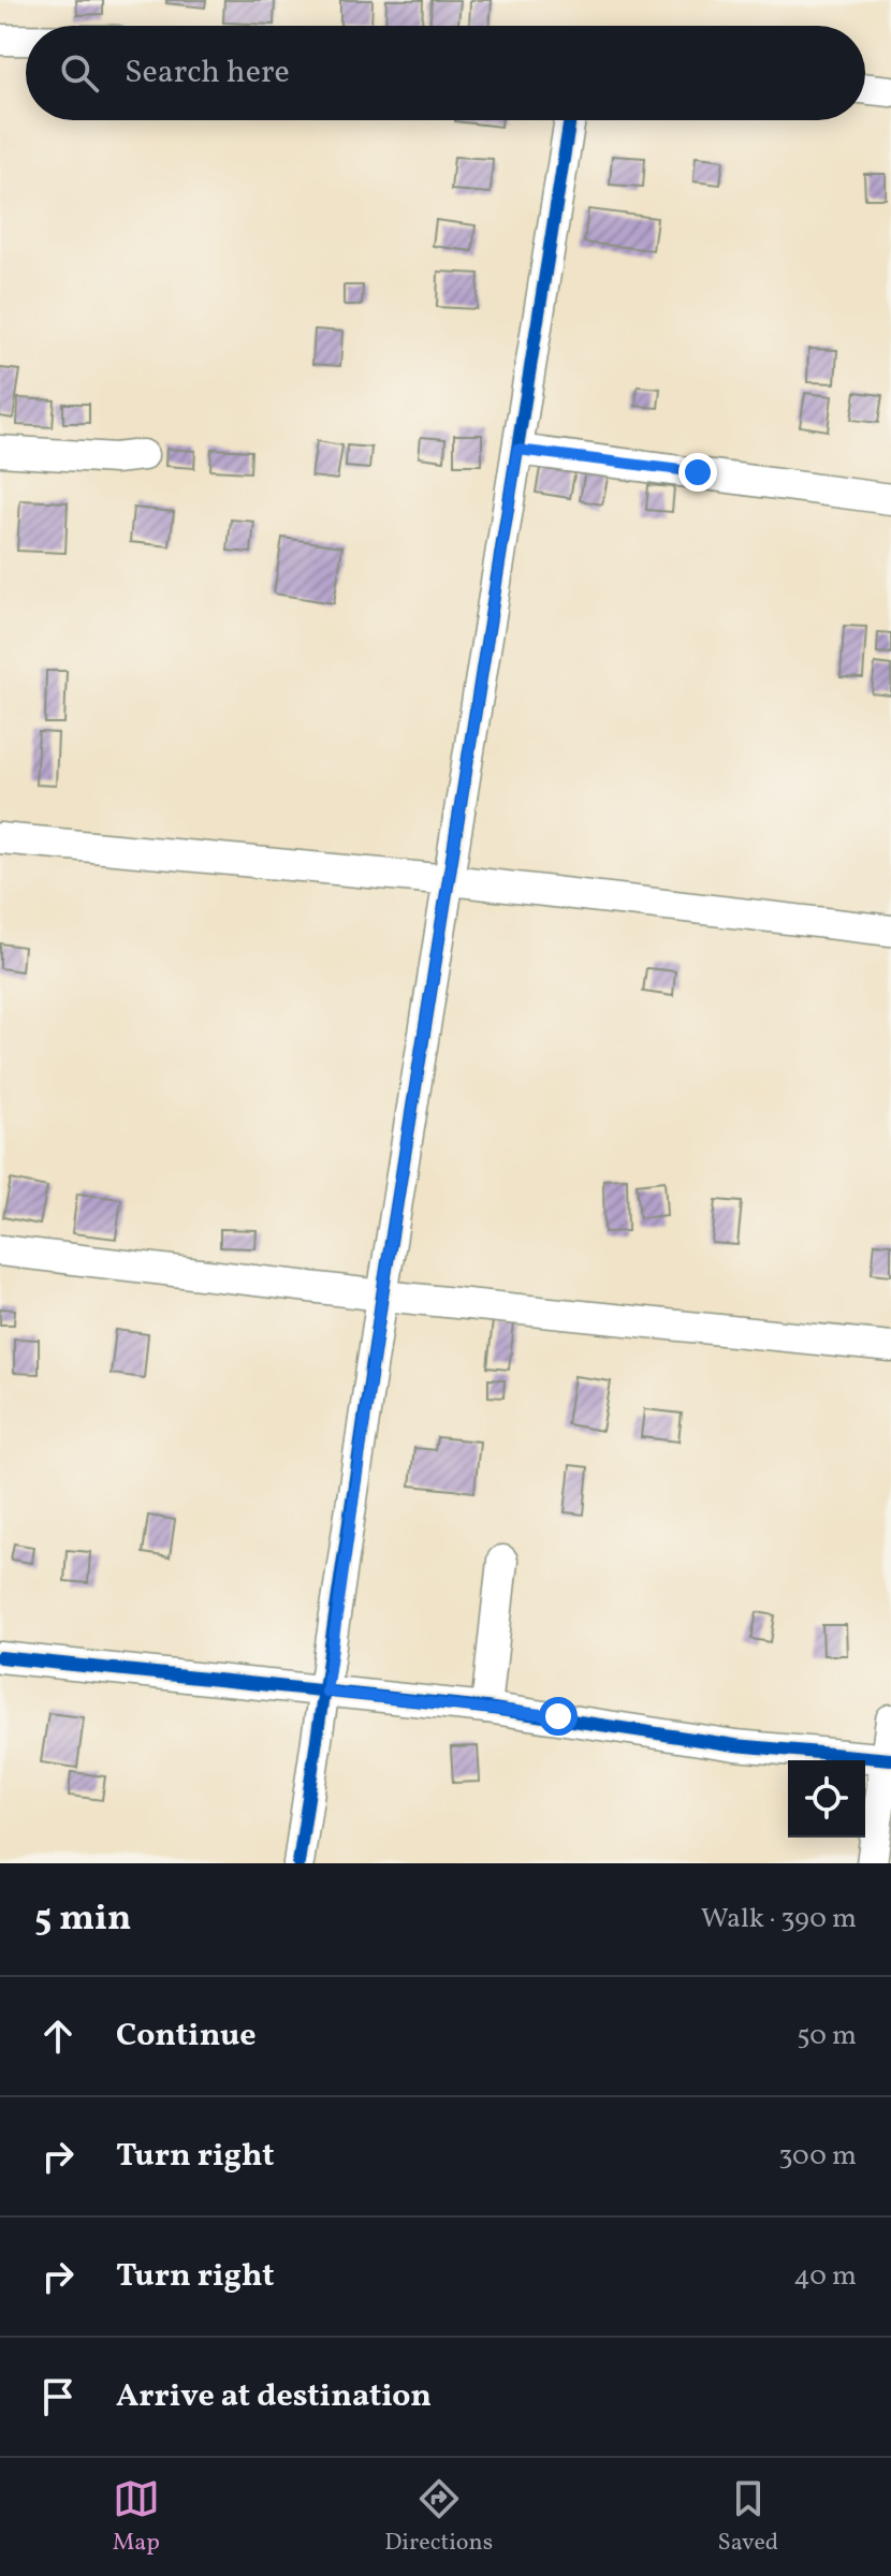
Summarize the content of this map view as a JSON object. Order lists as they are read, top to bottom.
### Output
{
  "page": {
    "search": "Search here",
    "heading": ["5 min", "Walk · 390 m"],
    "list": [
      ["Continue", "50 m"],
      ["Turn right", "300 m"],
      ["Turn right", "40 m"],
      "Arrive at destination"
    ],
    "nav": ["Map", "Directions", "Saved"]
  }
}
